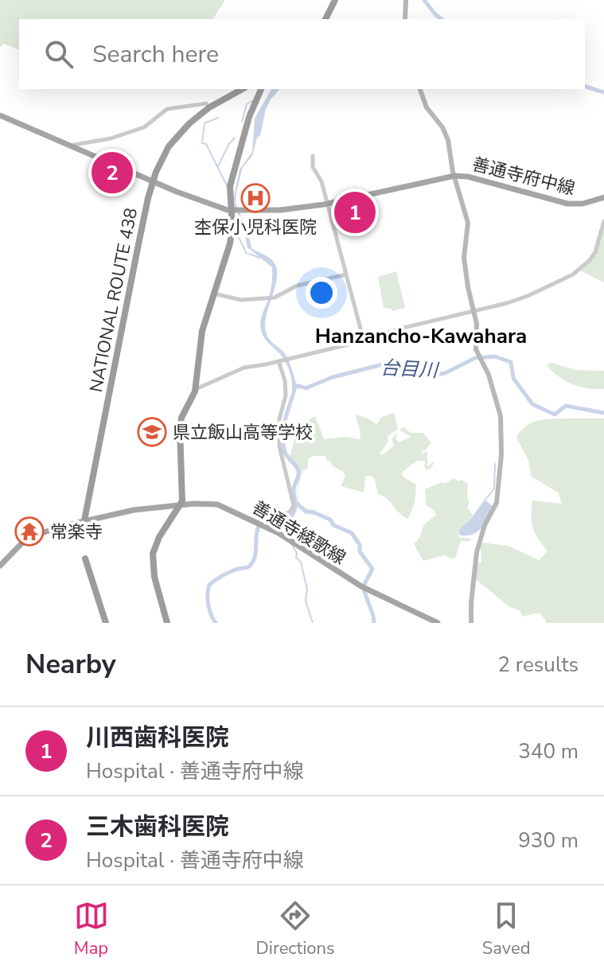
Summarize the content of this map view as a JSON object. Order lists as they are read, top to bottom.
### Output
{
  "streets": {
    "highway": ["NATIONAL ROUTE 438"],
    "main road": ["善通寺府中線", "善通寺綾歌線"]
  },
  "crossings": [
    ["善通寺府中線", "NATIONAL ROUTE 438"],
    ["NATIONAL ROUTE 438", "善通寺綾歌線"]
  ],
  "districts": ["Hanzancho-Kawahara"],
  "water": ["台目川"],
  "places": {
    "hospital": ["杢保小児科医院"],
    "school or university": ["県立飯山高等学校"],
    "temple": ["常楽寺"]
  },
  "page": {
    "search": "Search here",
    "pins": ["2", "1"],
    "heading": ["Nearby", "2 results"],
    "list": [
      {
        "mark": "1",
        "name": "川西歯科医院",
        "note": "Hospital · 善通寺府中線",
        "value": "340 m"
      },
      {
        "mark": "2",
        "name": "三木歯科医院",
        "note": "Hospital · 善通寺府中線",
        "value": "930 m"
      }
    ],
    "nav": ["Map", "Directions", "Saved"]
  }
}
